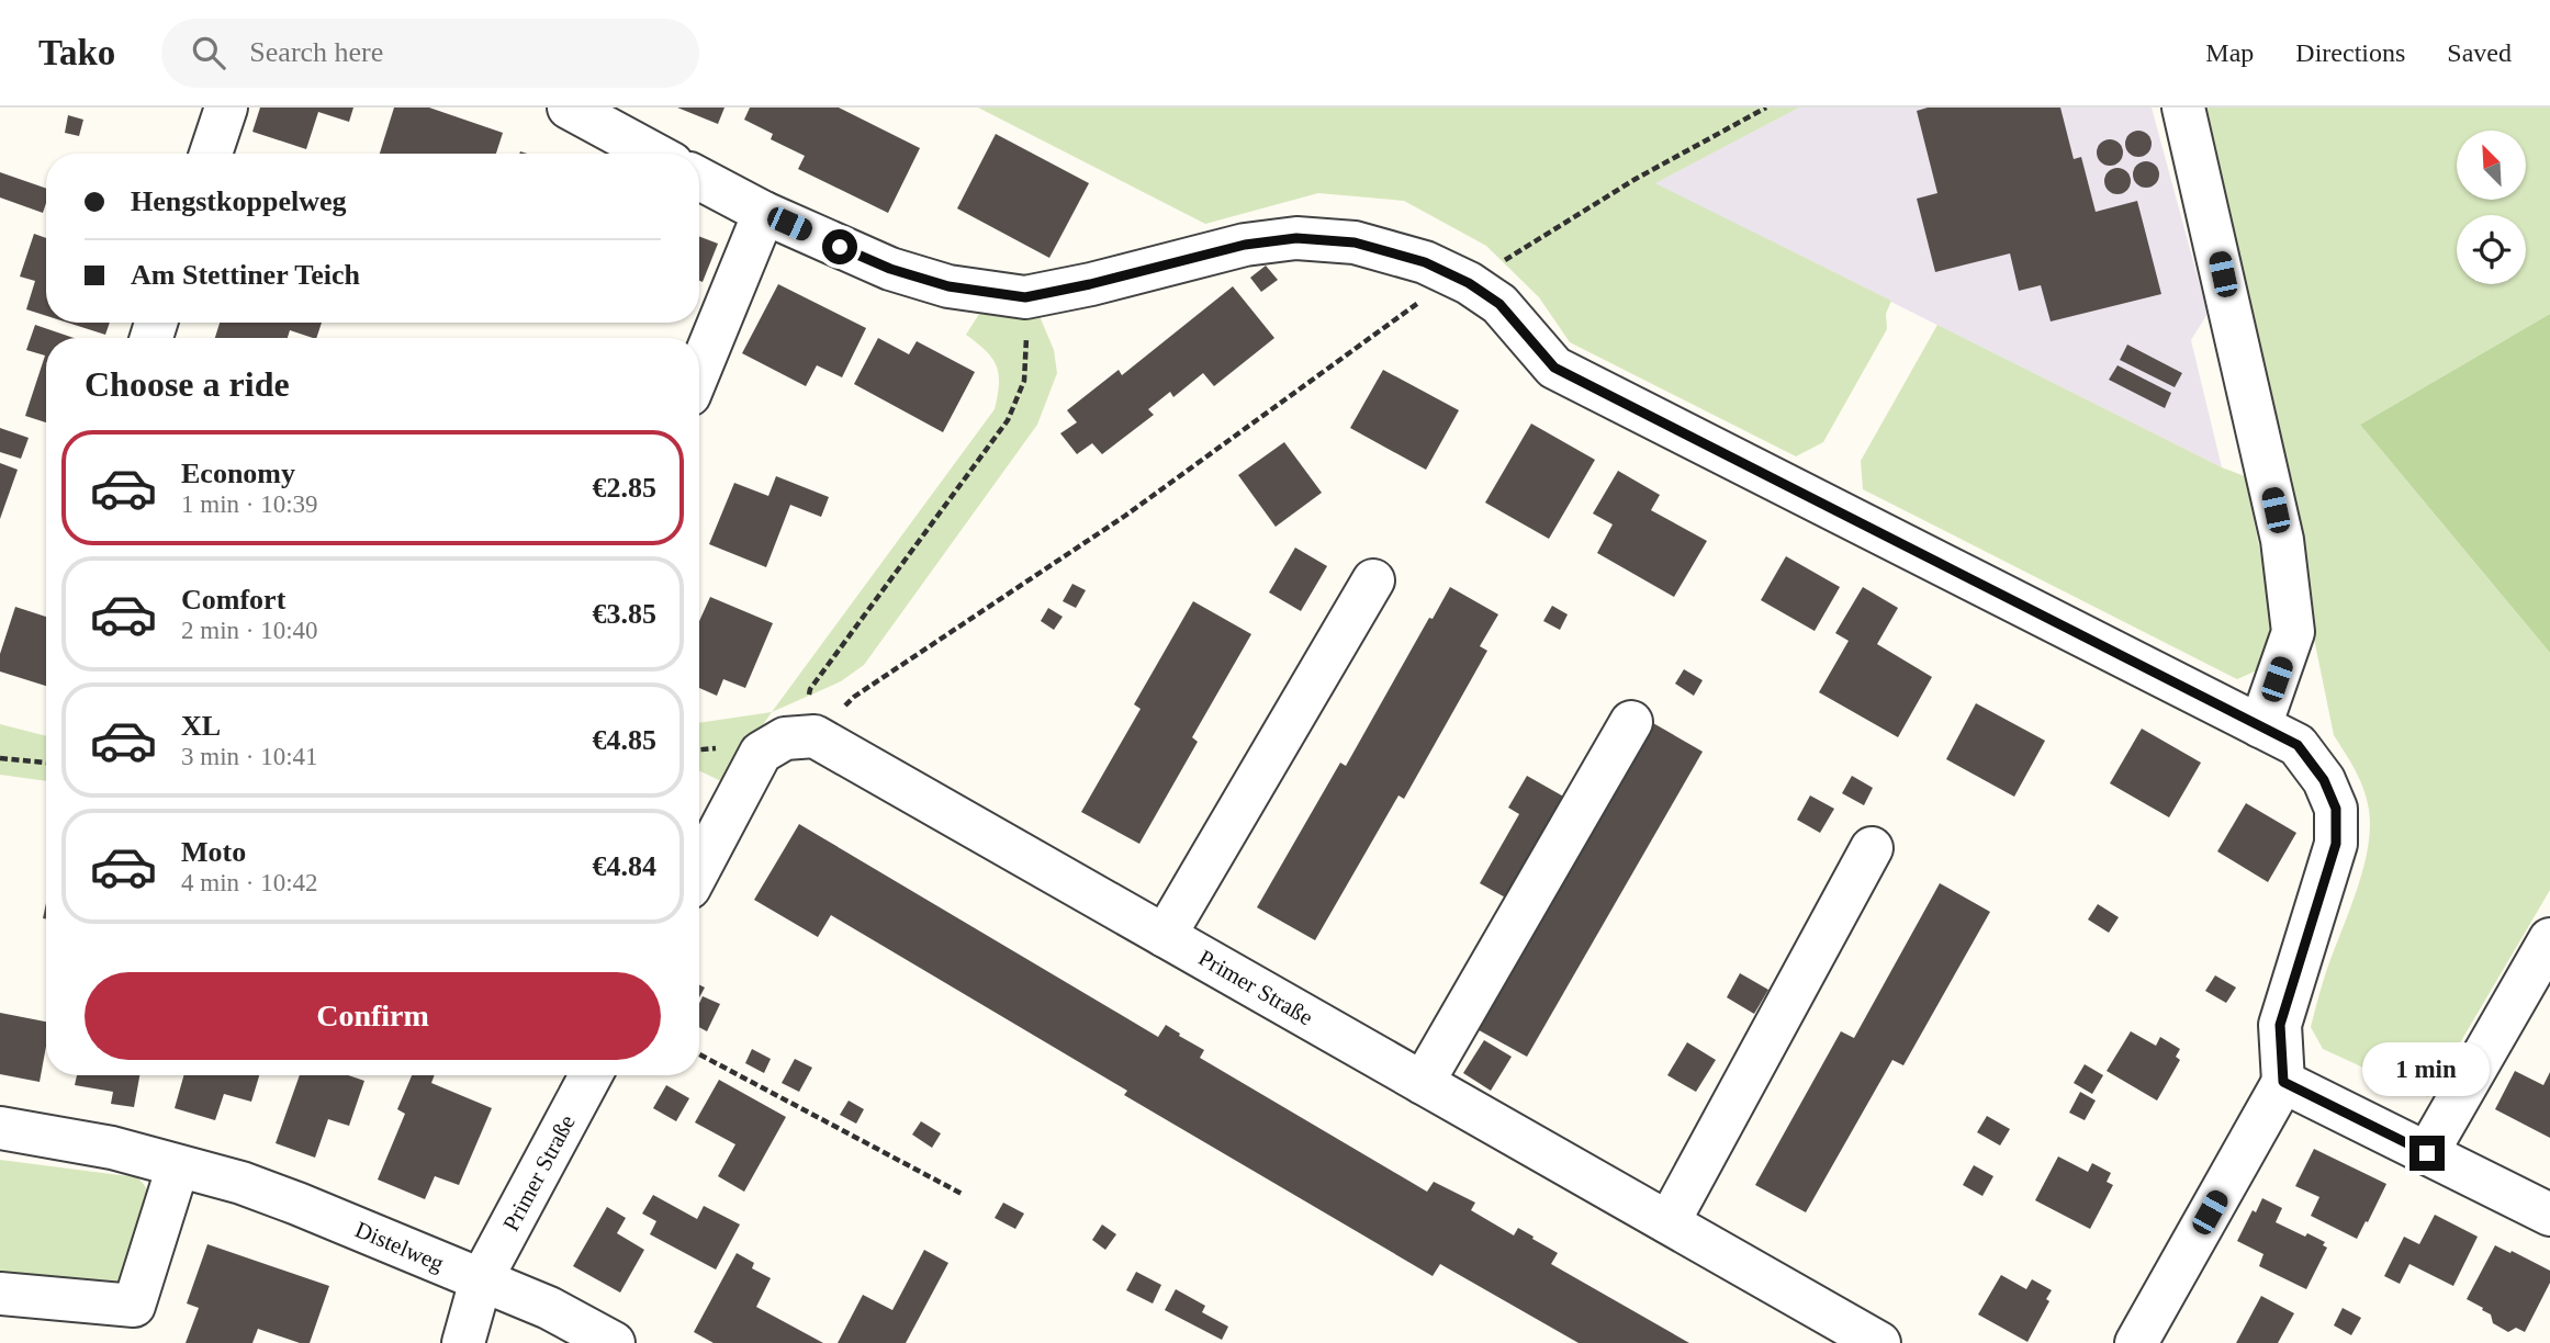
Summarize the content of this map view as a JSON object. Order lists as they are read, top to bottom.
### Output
{
  "streets": {
    "street": ["Primer Straße", "Distelweg"]
  },
  "crossings": [
    ["Primer Straße", "Distelweg"]
  ],
  "north": "top left",
  "page": {
    "header": "Tako",
    "search": "Search here",
    "nav": ["Map", "Directions", "Saved"],
    "banner": ["Hengstkoppelweg", "Am Stettiner Teich"],
    "heading": "Choose a ride",
    "list": [
      {
        "name": "Economy",
        "note": "1 min · 10:39",
        "value": "€2.85"
      },
      {
        "name": "Comfort",
        "note": "2 min · 10:40",
        "value": "€3.85"
      },
      {
        "name": "XL",
        "note": "3 min · 10:41",
        "value": "€4.85"
      },
      {
        "name": "Moto",
        "note": "4 min · 10:42",
        "value": "€4.84"
      }
    ],
    "buttons": "Confirm",
    "bubble": "1 min"
  }
}
